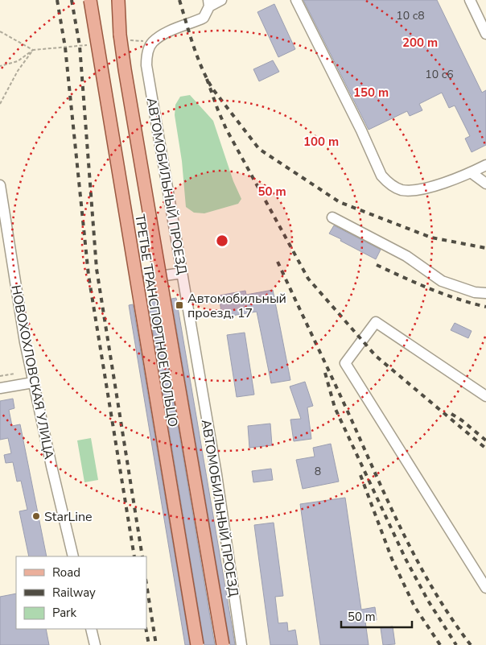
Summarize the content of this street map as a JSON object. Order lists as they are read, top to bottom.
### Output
{
  "streets": {
    "main road": ["ТРЕТЬЕ ТРАНСПОРТНОЕ КОЛЬЦО"],
    "street": ["АВТОМОБИЛЬНЫЙ ПРОЕЗД", "НОВОХОХЛОВСКАЯ УЛИЦА"]
  },
  "places": {
    "transit": ["Автомобильный проезд, 17"],
    "other": ["StarLine"]
  },
  "house_numbers": ["10 с8", "10 с6", "8"],
  "legend": ["Road", "Railway", "Park"],
  "scale_bar": "50 m",
  "rings": [
    "200 m",
    "150 m",
    "100 m",
    "50 m"
  ]
}
